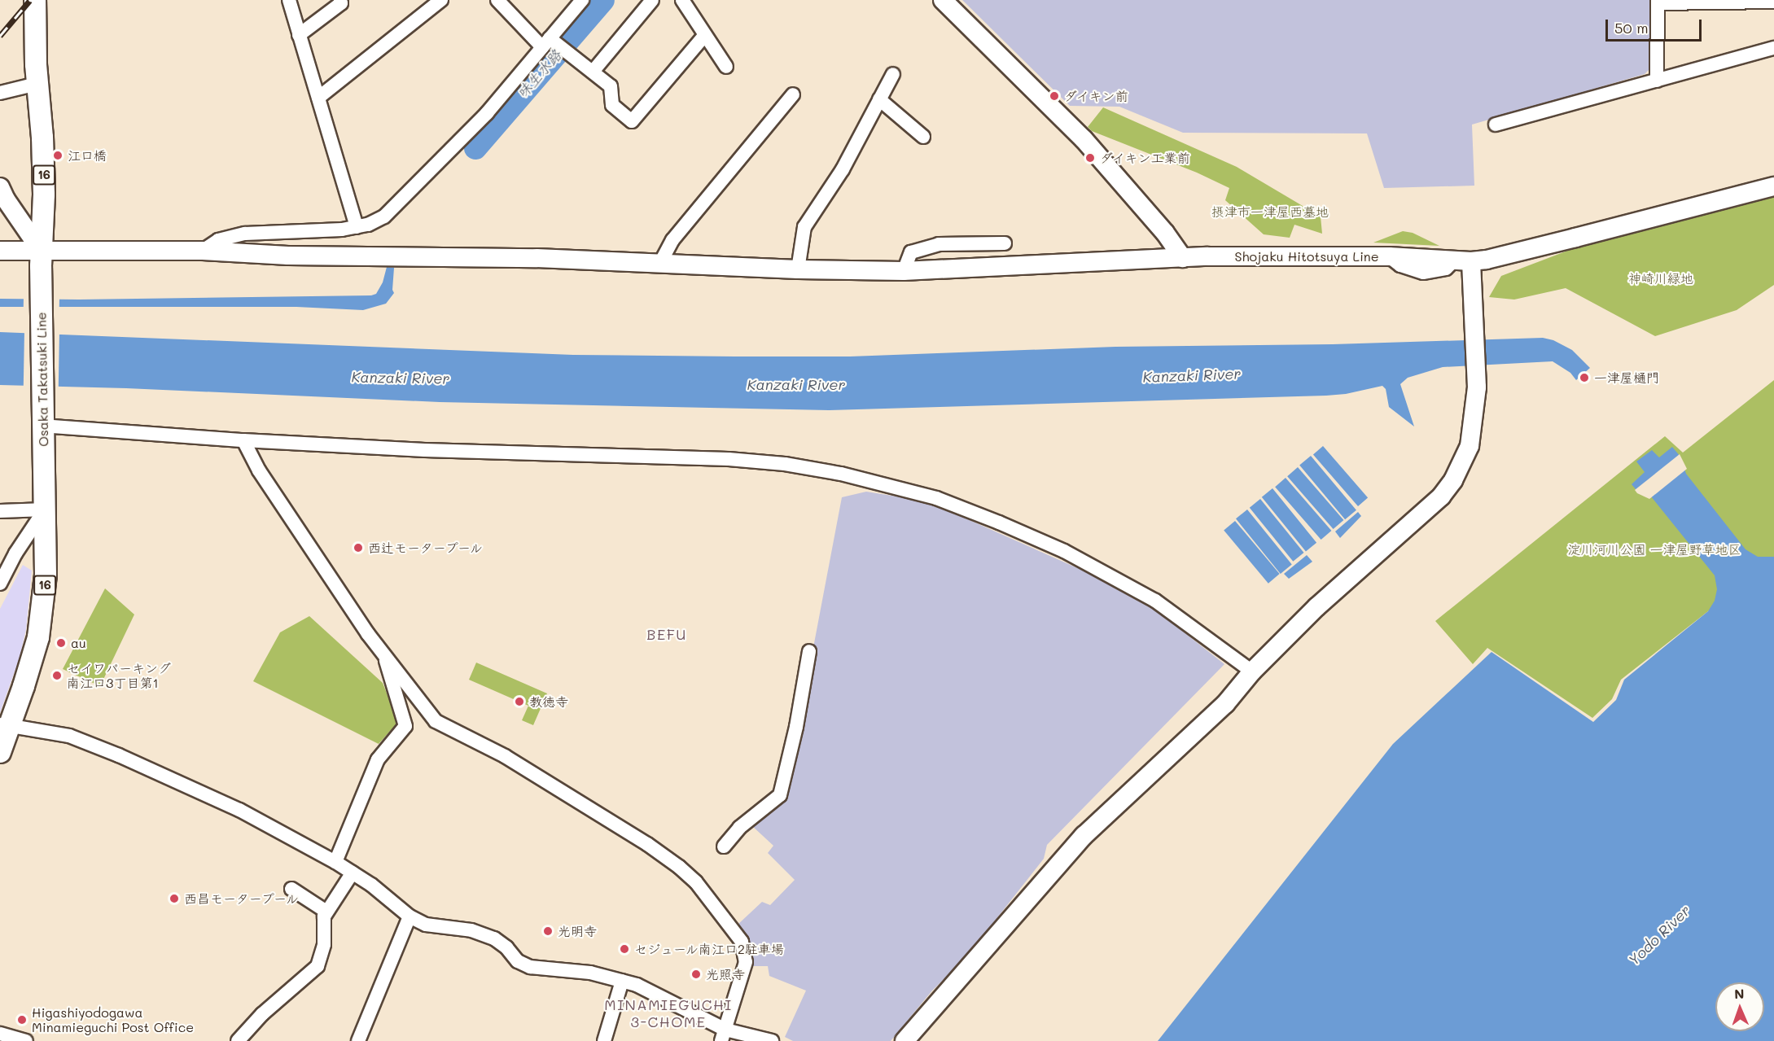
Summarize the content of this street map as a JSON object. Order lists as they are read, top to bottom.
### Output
{
  "streets": {
    "main road": ["16", "Osaka Takatsuki Line"],
    "street": ["Shojaku Hitotsuya Line"]
  },
  "crossings": [
    ["Shojaku Hitotsuya Line", "Osaka Takatsuki Line"]
  ],
  "districts": ["BEFU", "MINAMIEGUCHI 3-CHOME"],
  "water": ["味生水路", "Kanzaki River", "Yodo River"],
  "parks": ["摂津市一津屋西墓地", "神崎川緑地", "淀川河川公園 一津屋野草地区"],
  "places": [
    "ダイキン前",
    "江口橋",
    "ダイキン工業前",
    "一津屋樋門",
    "西辻モータープール",
    "au",
    "セイワパーキング 南江口3丁目第1",
    "教徳寺",
    "西昌モータープール",
    "光明寺",
    "セジュール南江口2駐車場",
    "光照寺",
    "Higashiyodogawa Minamieguchi Post Office"
  ],
  "scale_bar": "50 m",
  "north": "top"
}
